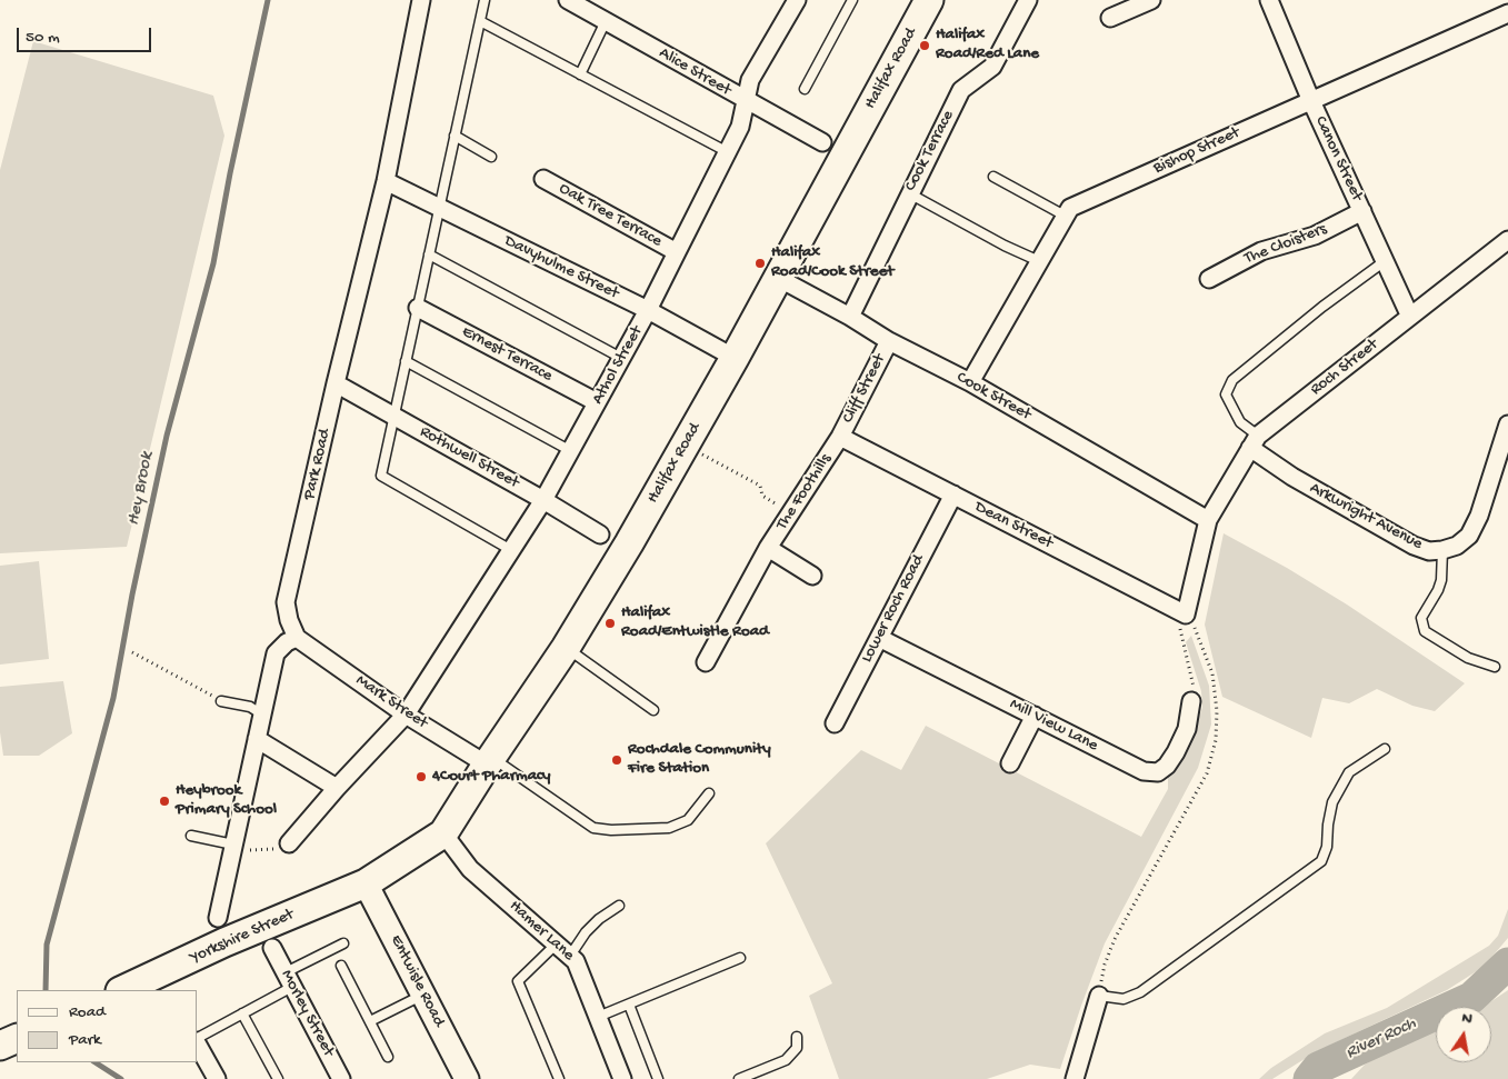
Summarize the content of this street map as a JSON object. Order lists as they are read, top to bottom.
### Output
{
  "streets": {
    "highway": ["Halifax Road", "Yorkshire Street"],
    "main road": ["Entwisle Road"],
    "street": [
      "Alice Street",
      "Cook Terrace",
      "Bishop Street",
      "Canon Street",
      "Oak Tree Terrace",
      "The Cloisters",
      "Davyhulme Street",
      "Ernest Terrace",
      "Athol Street",
      "Roch Street",
      "Cliff Street",
      "Cook Street",
      "Rothwell Street",
      "Park Road",
      "The Foothills",
      "Arkwright Avenue",
      "Dean Street",
      "Lower Roch Road",
      "Mark Street",
      "Mill View Lane",
      "Hamer Lane",
      "Morley Street"
    ]
  },
  "crossings": [
    ["Halifax Road", "Davyhulme Street"],
    ["Halifax Road", "Cook Street"],
    ["Halifax Road", "Mark Street"],
    ["Halifax Road", "Hamer Lane"],
    ["Halifax Road", "Yorkshire Street"],
    ["Halifax Road", "Entwisle Road"],
    ["Alice Street", "Athol Street"],
    ["Cook Terrace", "Cook Street"],
    ["Bishop Street", "Canon Street"],
    ["Bishop Street", "Cook Street"],
    ["Canon Street", "The Cloisters"],
    ["Canon Street", "Roch Street"],
    ["Oak Tree Terrace", "Athol Street"],
    ["Davyhulme Street", "Athol Street"],
    ["Davyhulme Street", "Park Road"],
    ["Ernest Terrace", "Athol Street"],
    ["Athol Street", "Rothwell Street"],
    ["Athol Street", "Mark Street"],
    ["Roch Street", "Cook Street"],
    ["Roch Street", "Arkwright Avenue"],
    ["Roch Street", "Dean Street"],
    ["Cliff Street", "Cook Street"],
    ["Cliff Street", "The Foothills"],
    ["Cliff Street", "Dean Street"],
    ["Rothwell Street", "Park Road"],
    ["Park Road", "Mark Street"],
    ["The Foothills", "Dean Street"],
    ["Dean Street", "Lower Roch Road"],
    ["Lower Roch Road", "Mill View Lane"],
    ["Yorkshire Street", "Entwisle Road"]
  ],
  "water": ["Hey Brook", "River Roch"],
  "places": [
    "Halifax Road/Red Lane",
    "Halifax Road/Cook Street",
    "Halifax Road/Entwistle Road",
    "Rochdale Community Fire Station",
    "4Court Pharmacy",
    "Heybrook Primary School"
  ],
  "legend": ["Road", "Park"],
  "scale_bar": "50 m",
  "north": "top"
}
